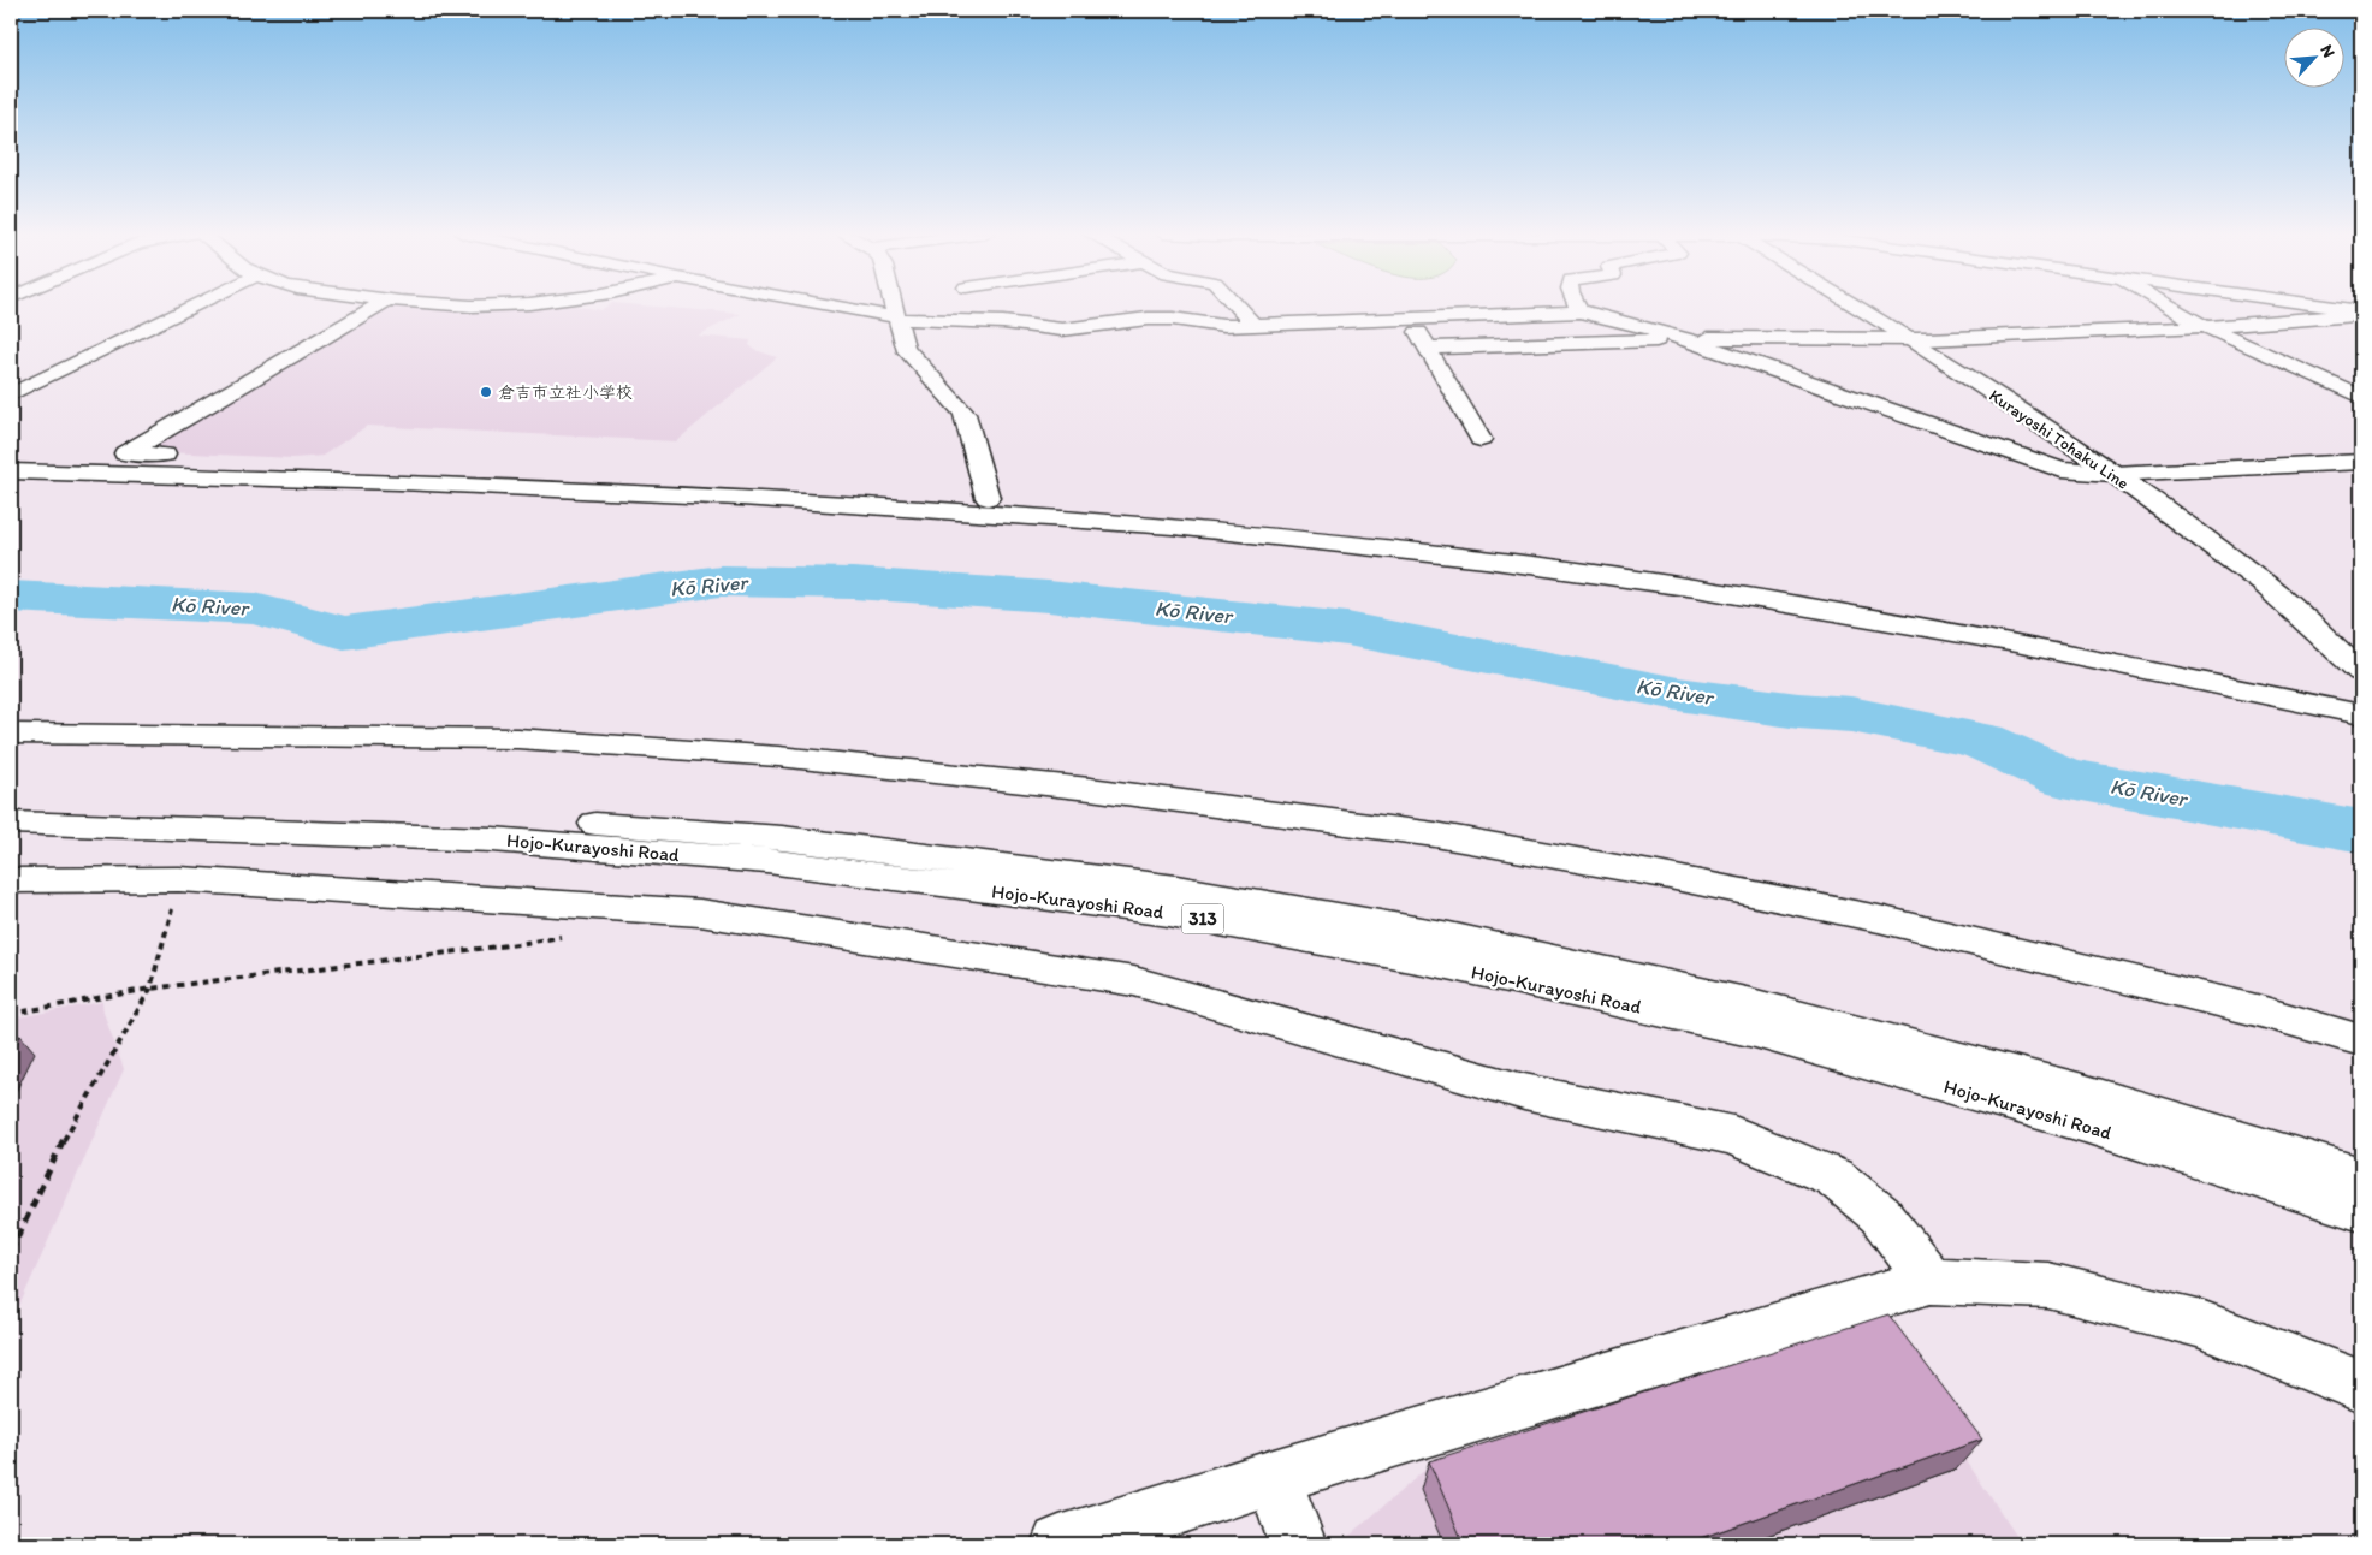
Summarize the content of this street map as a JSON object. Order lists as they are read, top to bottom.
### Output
{
  "streets": {
    "main road": ["Kurayoshi Tohaku Line", "Hojo-Kurayoshi Road", "313"]
  },
  "water": ["Kō River"],
  "places": ["倉吉市立社小学校"],
  "north": "top right"
}
